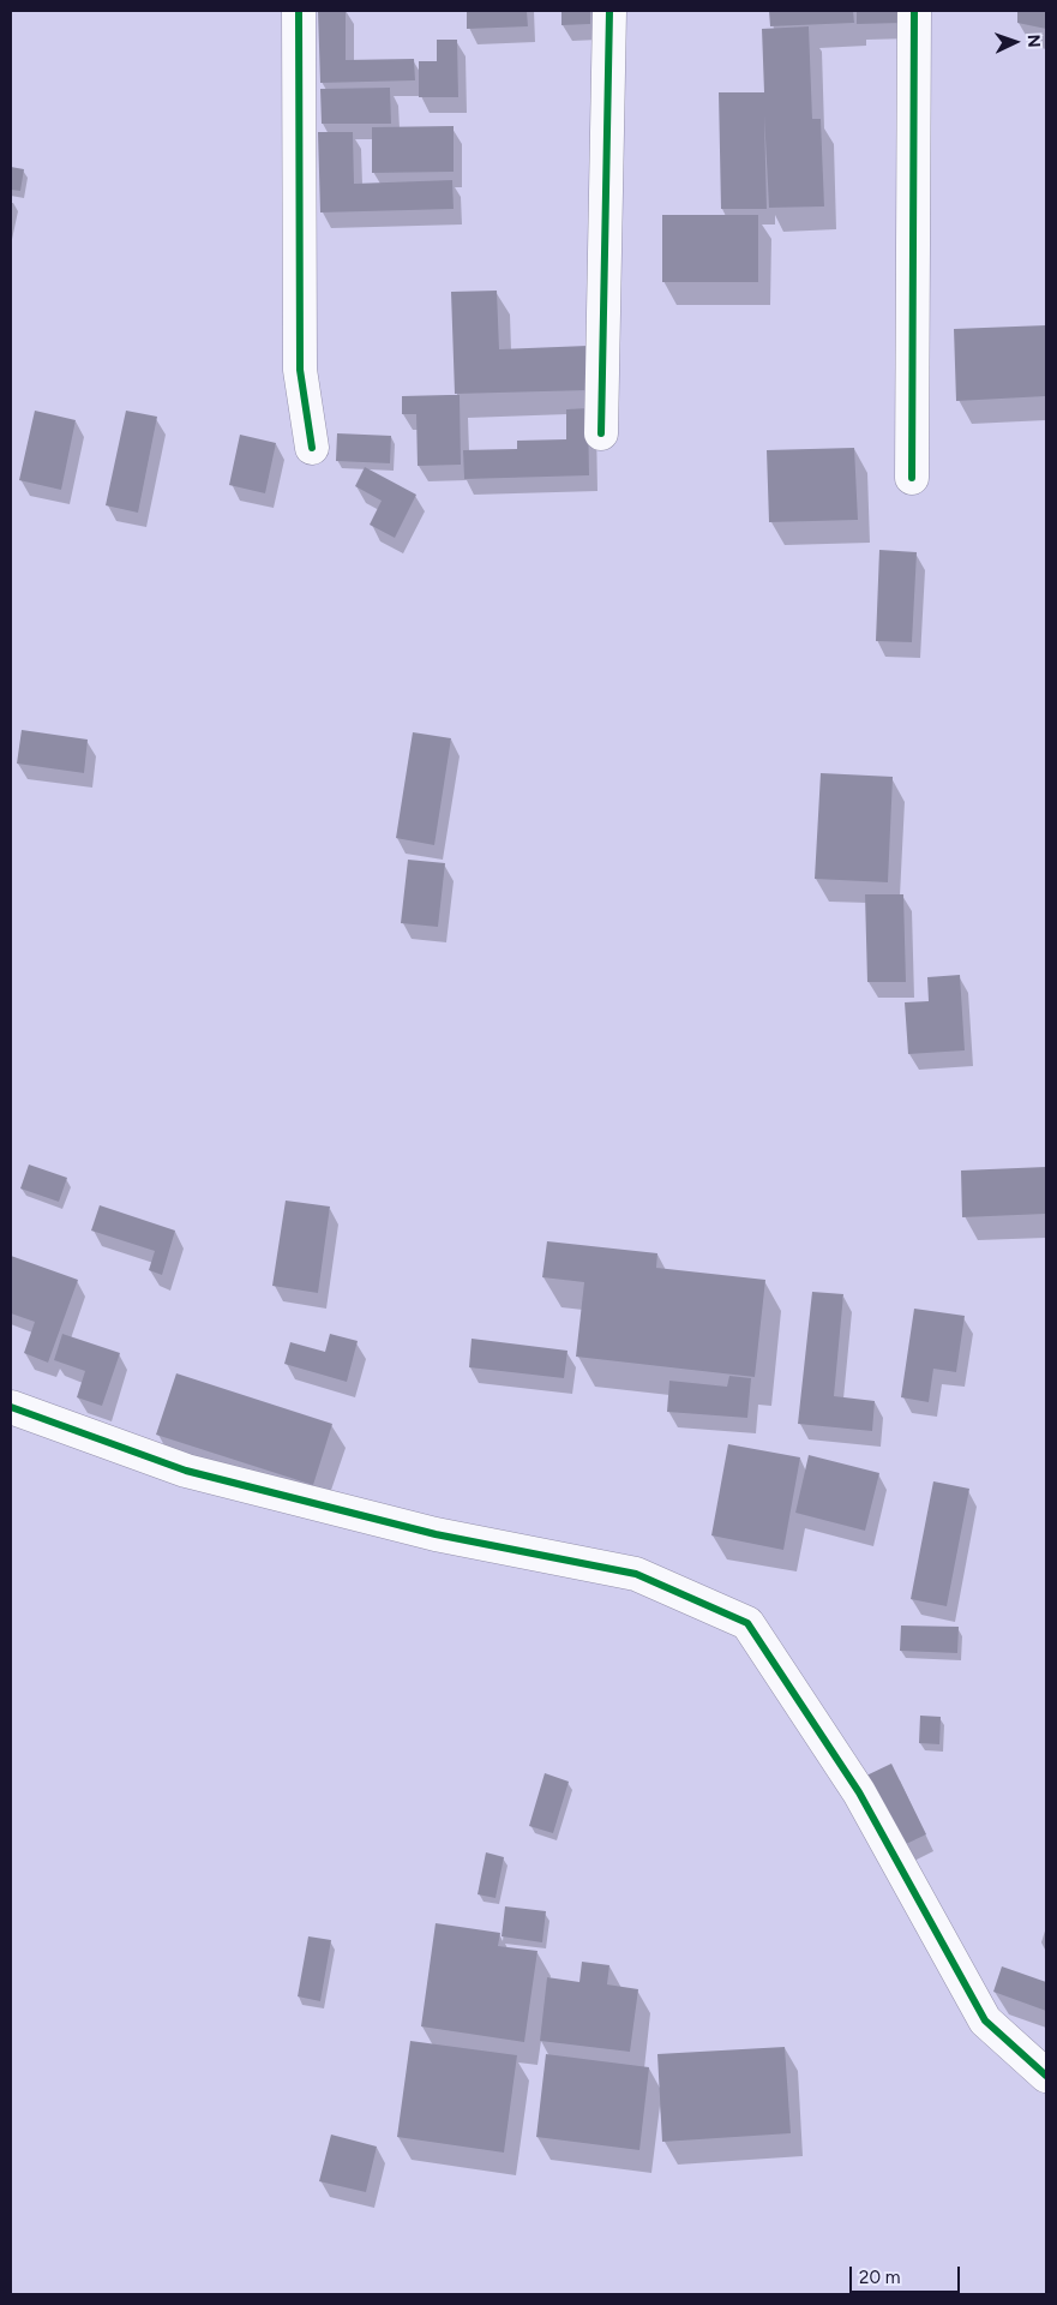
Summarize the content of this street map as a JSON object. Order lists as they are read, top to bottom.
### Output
{
  "scale_bar": "20 m",
  "north": "right"
}
